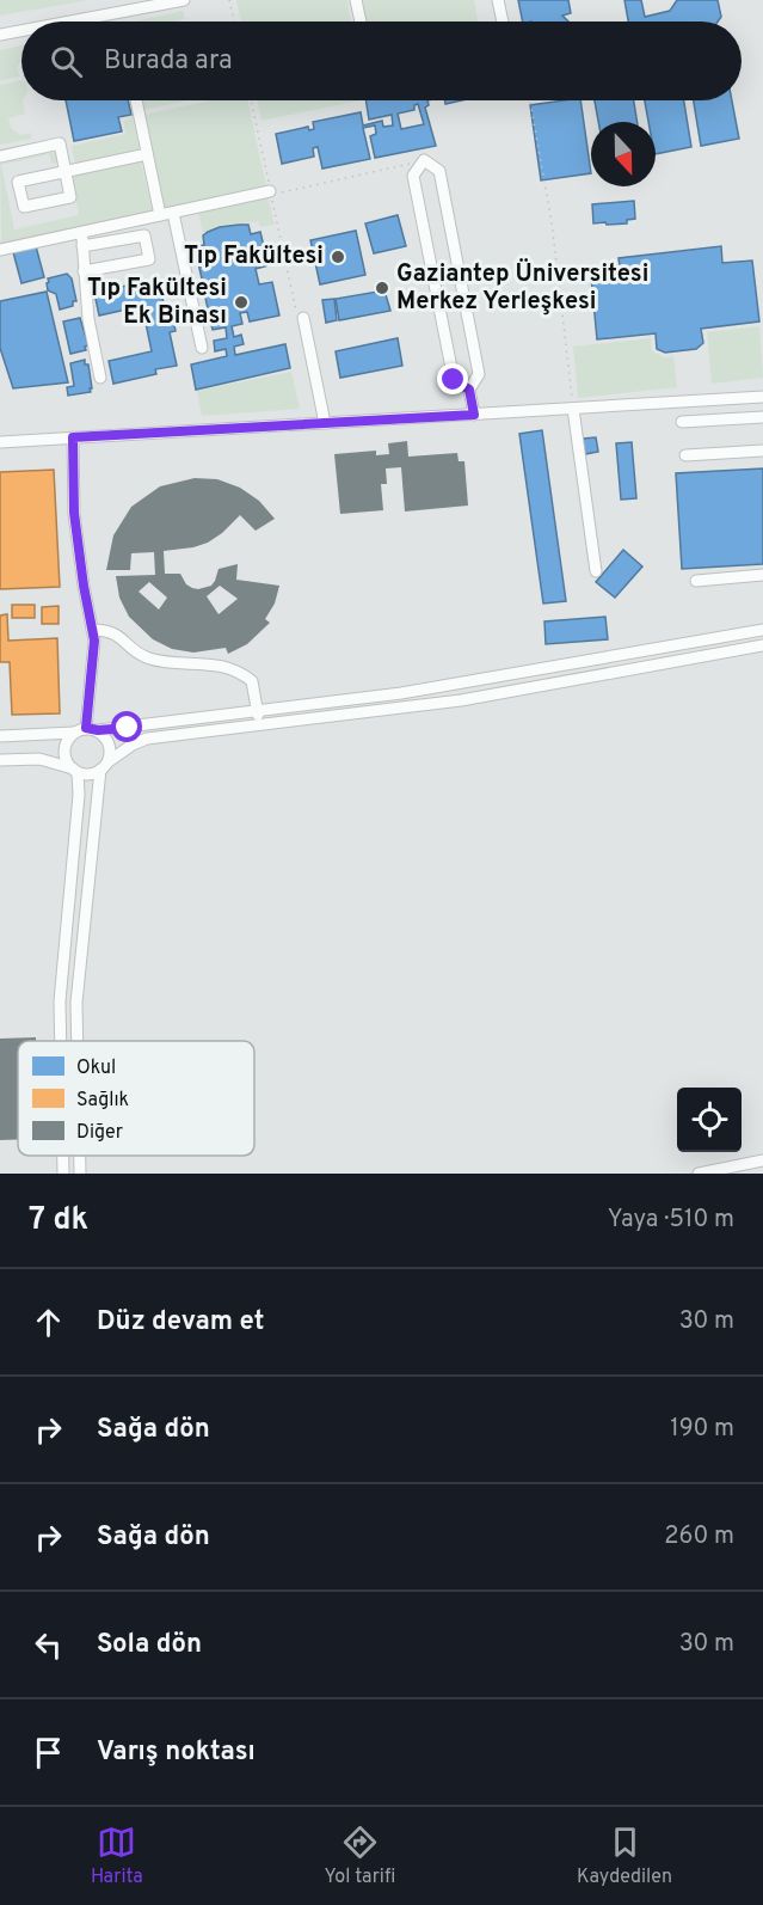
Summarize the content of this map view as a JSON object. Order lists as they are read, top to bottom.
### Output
{
  "places": ["Tıp Fakültesi", "Gaziantep Üniversitesi Merkez Yerleşkesi", "Tıp Fakültesi Ek Binası"],
  "legend": ["Okul", "Sağlık", "Diğer"],
  "north": "bottom",
  "page": {
    "search": "Burada ara",
    "heading": ["7 dk", "Yaya · 510 m"],
    "list": [
      ["Düz devam et", "30 m"],
      ["Sağa dön", "190 m"],
      ["Sağa dön", "260 m"],
      ["Sola dön", "30 m"],
      "Varış noktası"
    ],
    "nav": ["Harita", "Yol tarifi", "Kaydedilen"]
  }
}
